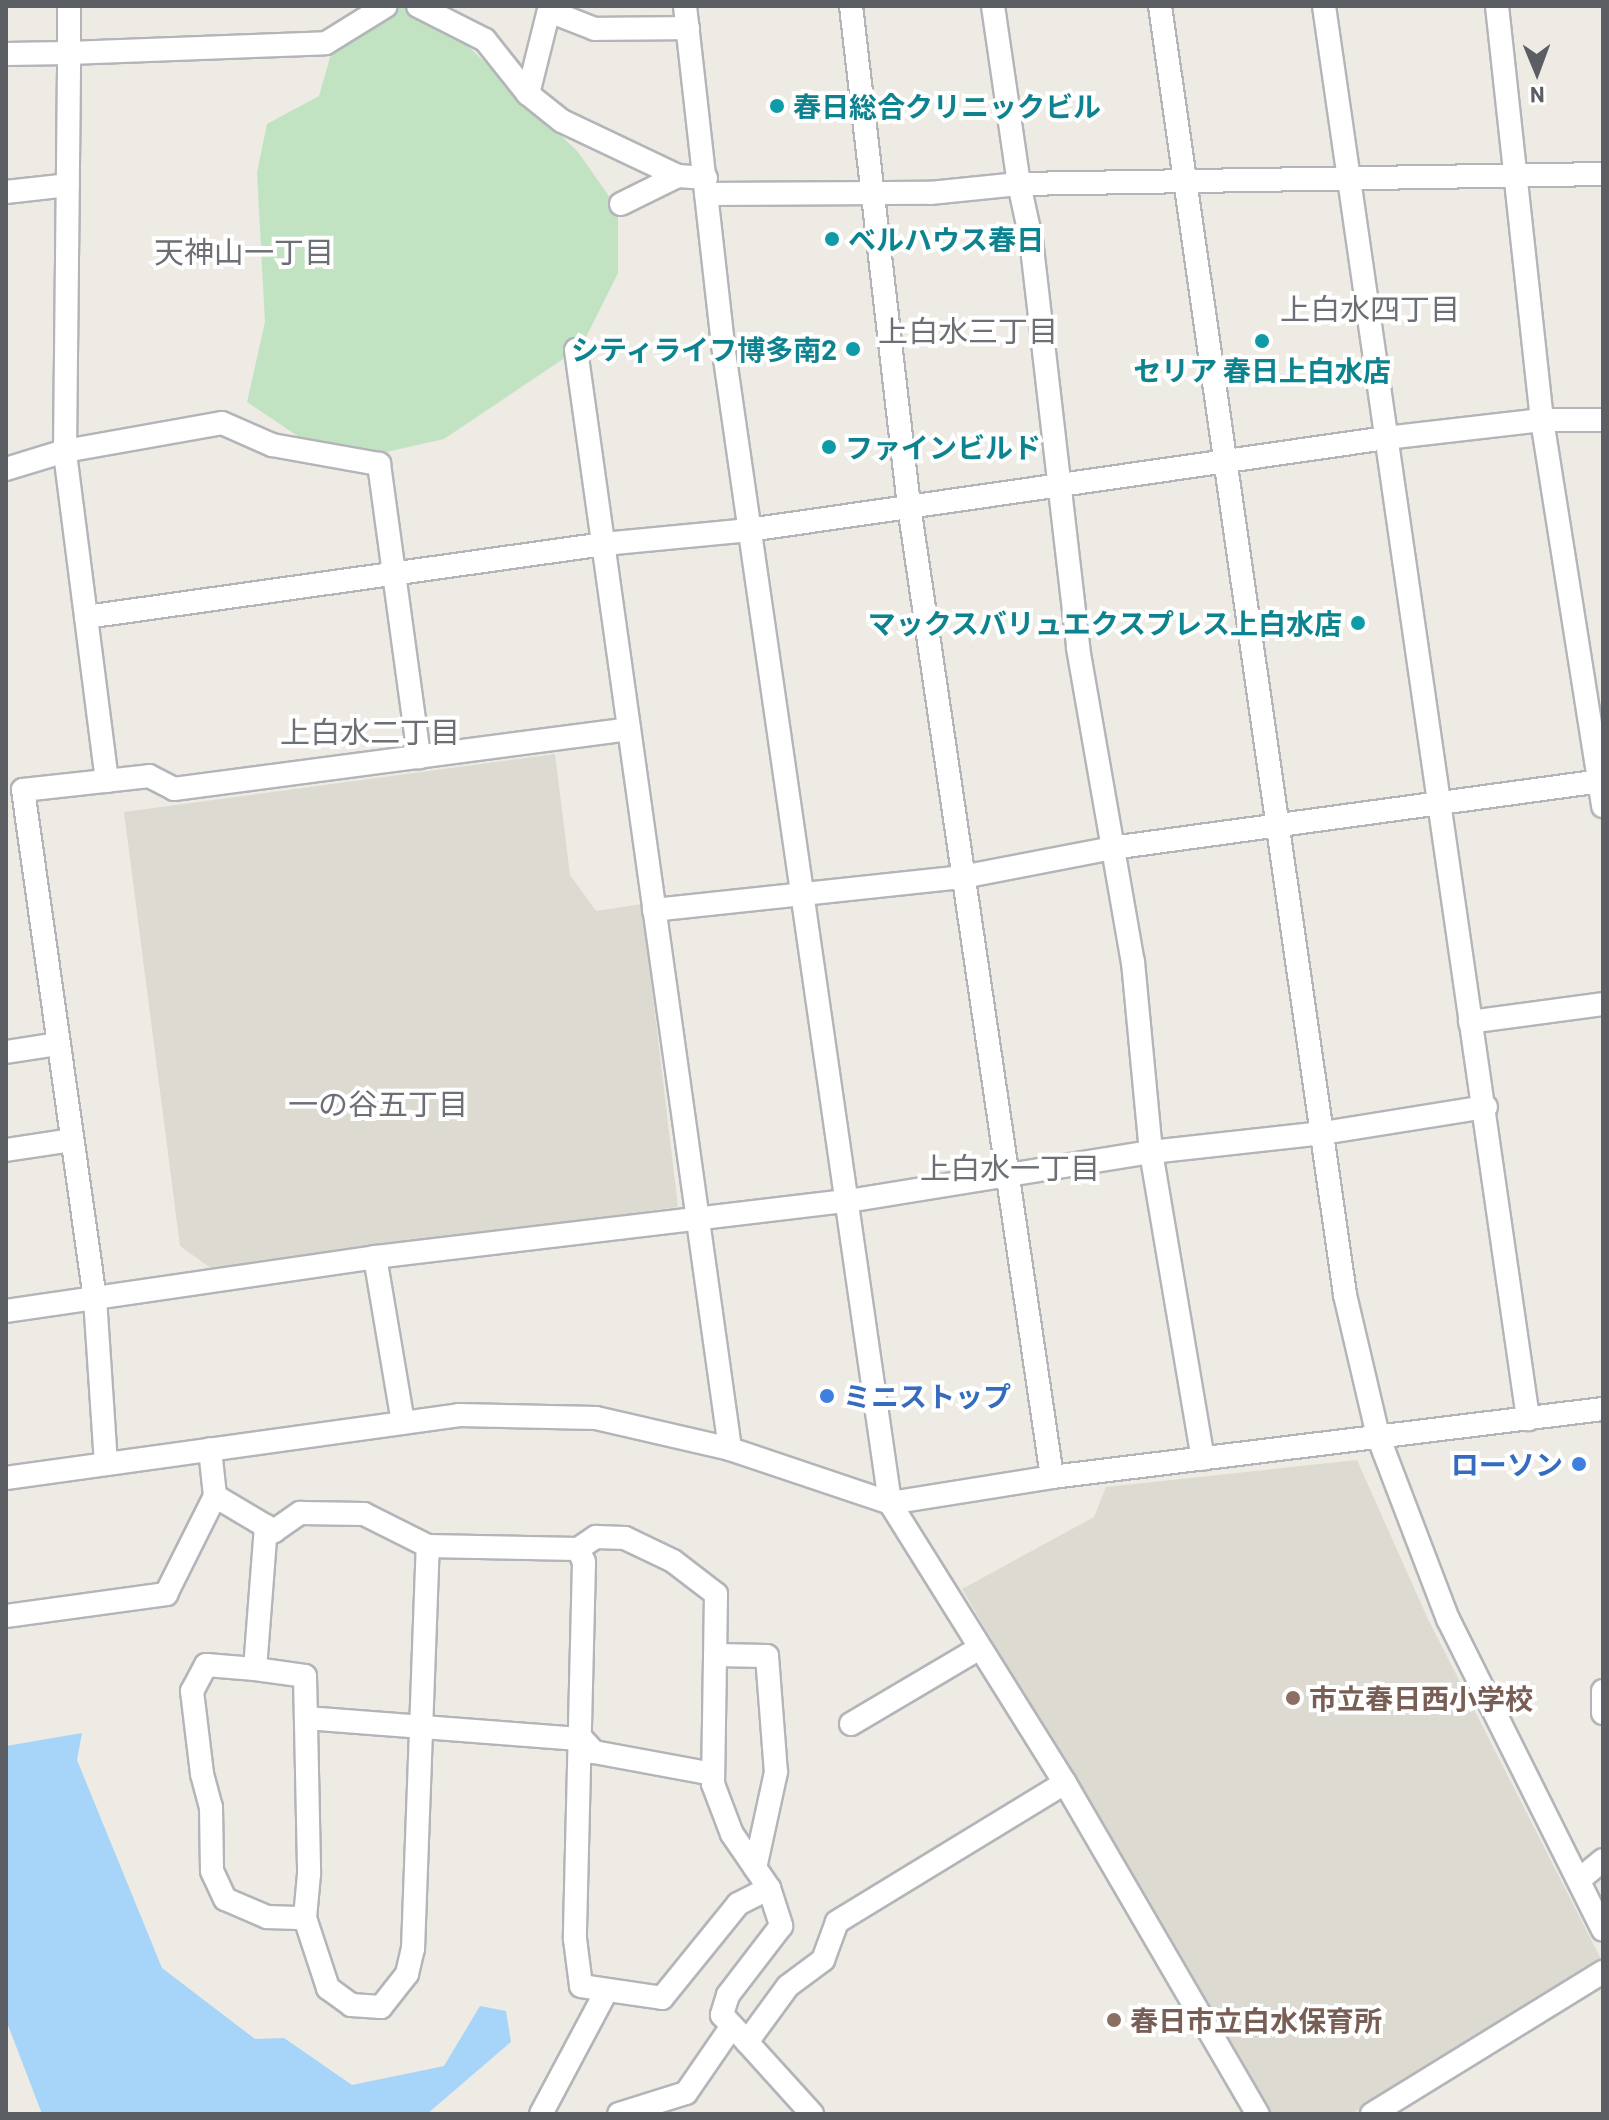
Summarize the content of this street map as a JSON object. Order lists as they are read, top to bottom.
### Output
{
  "districts": [
    "天神山一丁目",
    "上白水四丁目",
    "上白水三丁目",
    "上白水二丁目",
    "一の谷五丁目",
    "上白水一丁目"
  ],
  "places": [
    "春日総合クリニックビル",
    "ベルハウス春日",
    "セリア 春日上白水店",
    "シティライフ博多南2",
    "ファインビルド",
    "マックスバリュエクスプレス上白水店",
    "ミニストップ",
    "ローソン",
    "市立春日西小学校",
    "春日市立白水保育所"
  ],
  "north": "bottom"
}
